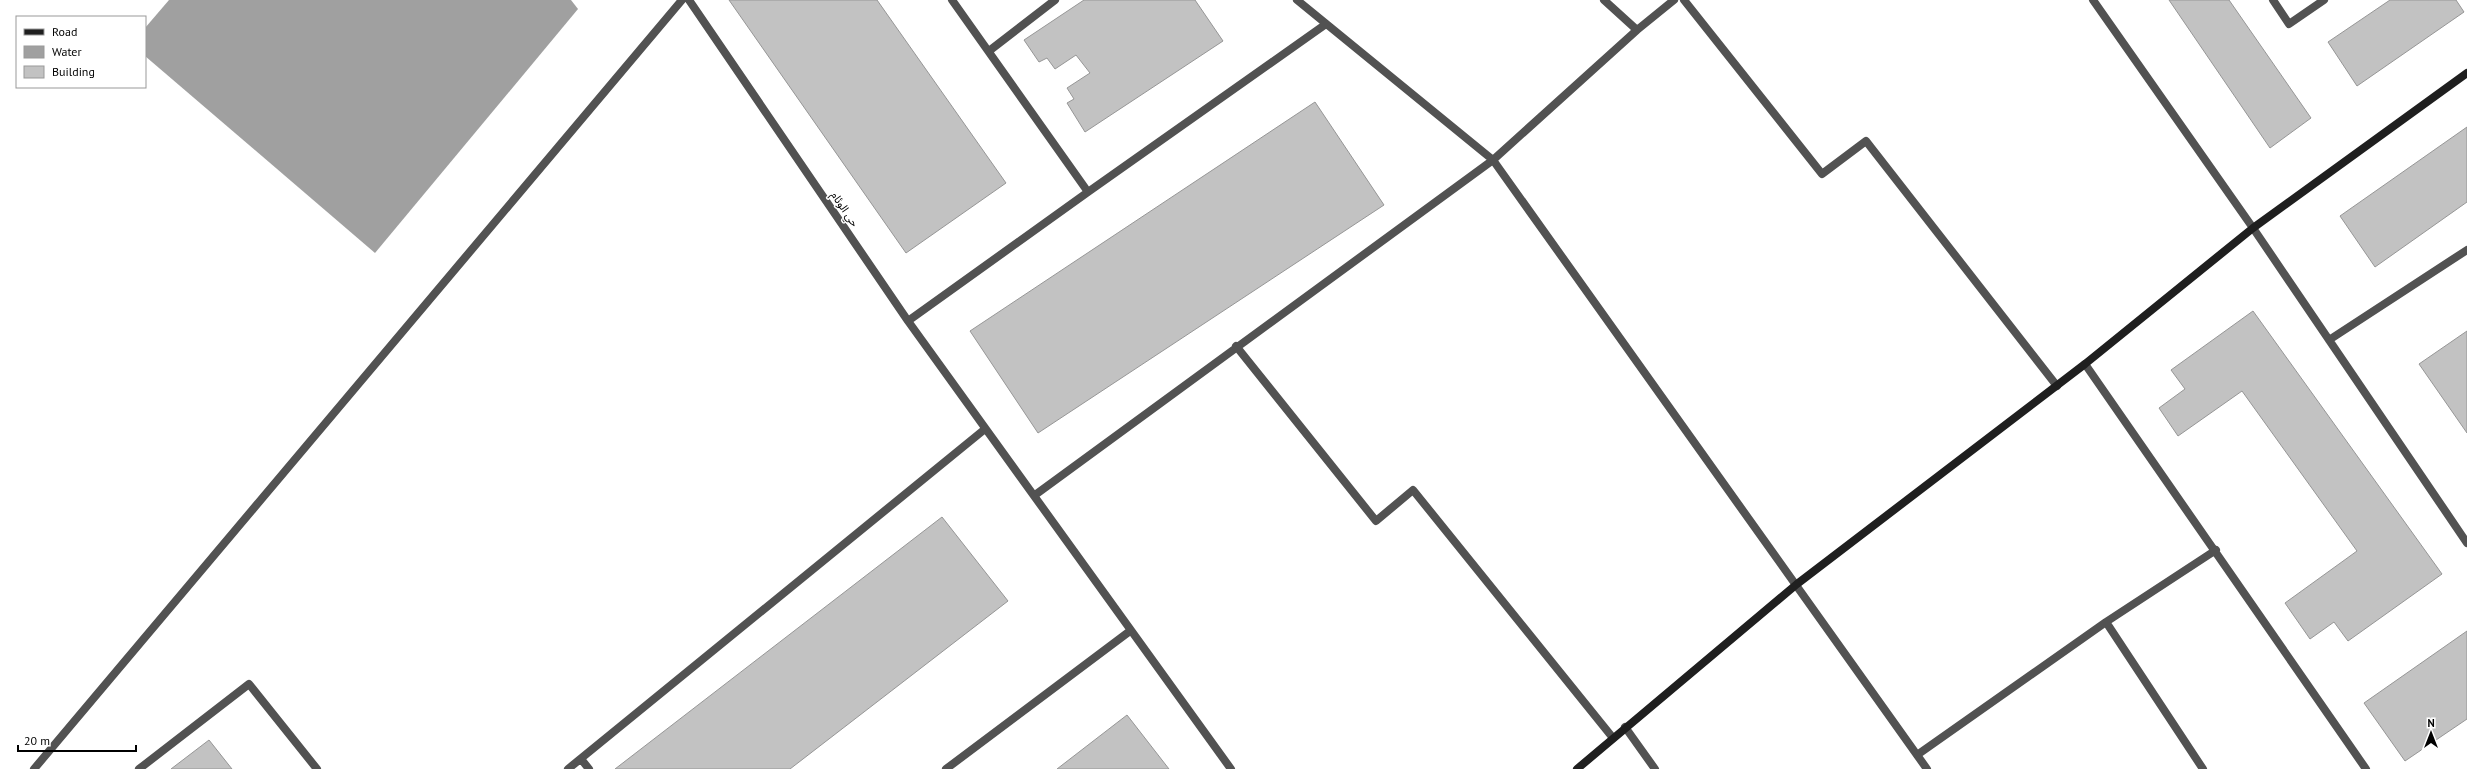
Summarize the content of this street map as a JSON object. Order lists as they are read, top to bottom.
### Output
{
  "streets": {
    "street": ["حي الوئام"]
  },
  "legend": ["Road", "Water", "Building"],
  "scale_bar": "20 m",
  "north": "top"
}
